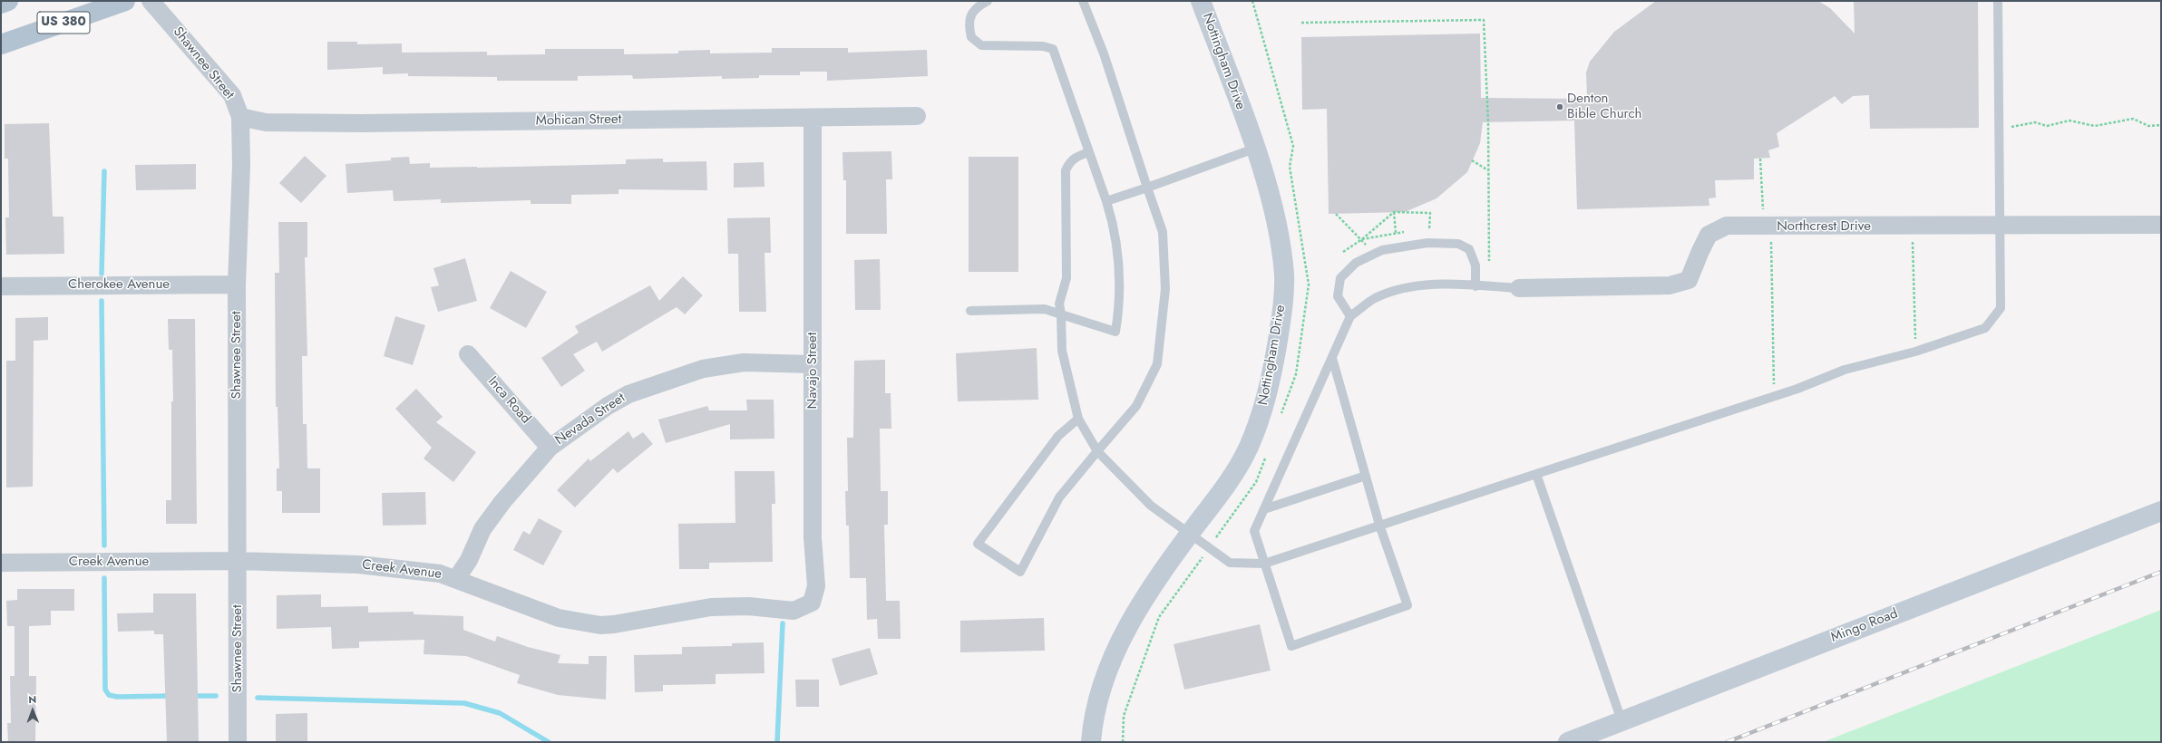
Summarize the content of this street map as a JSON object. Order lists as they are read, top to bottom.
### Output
{
  "streets": {
    "main road": ["US 380"],
    "street": [
      "Nottingham Drive",
      "Shawnee Street",
      "Mohican Street",
      "Northcrest Drive",
      "Cherokee Avenue",
      "Navajo Street",
      "Inca Road",
      "Nevada Street",
      "Creek Avenue",
      "Mingo Road"
    ]
  },
  "crossings": [
    ["Shawnee Street", "Mohican Street"],
    ["Shawnee Street", "Cherokee Avenue"],
    ["Shawnee Street", "Creek Avenue"],
    ["Mohican Street", "Navajo Street"],
    ["Navajo Street", "Nevada Street"],
    ["Navajo Street", "Creek Avenue"],
    ["Inca Road", "Nevada Street"],
    ["Nevada Street", "Creek Avenue"]
  ],
  "places": ["Denton Bible Church"],
  "north": "top"
}
